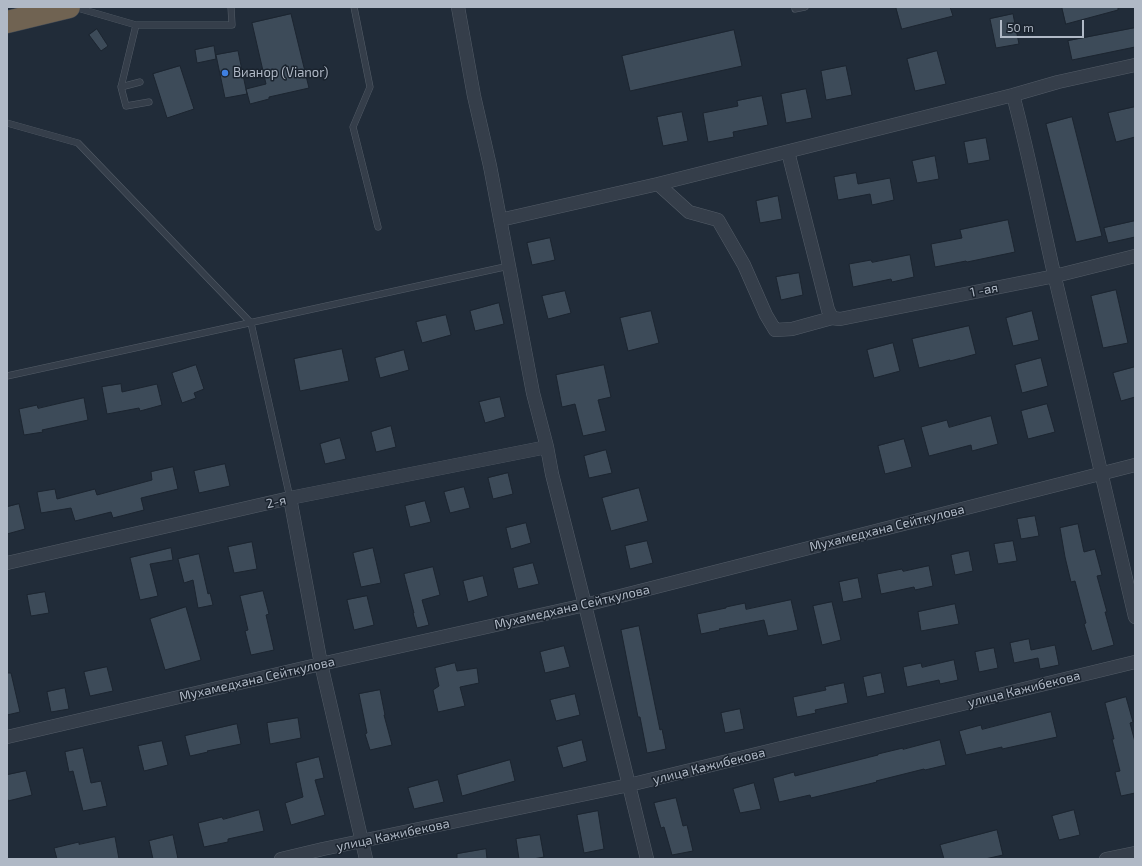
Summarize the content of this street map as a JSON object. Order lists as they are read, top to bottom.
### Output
{
  "streets": {
    "street": [
      "1 -ая",
      "2-я",
      "Мухамедхана Сейткулова",
      "улица Кажибекова"
    ]
  },
  "places": ["Вианор (Vianor)"],
  "scale_bar": "50 m"
}
